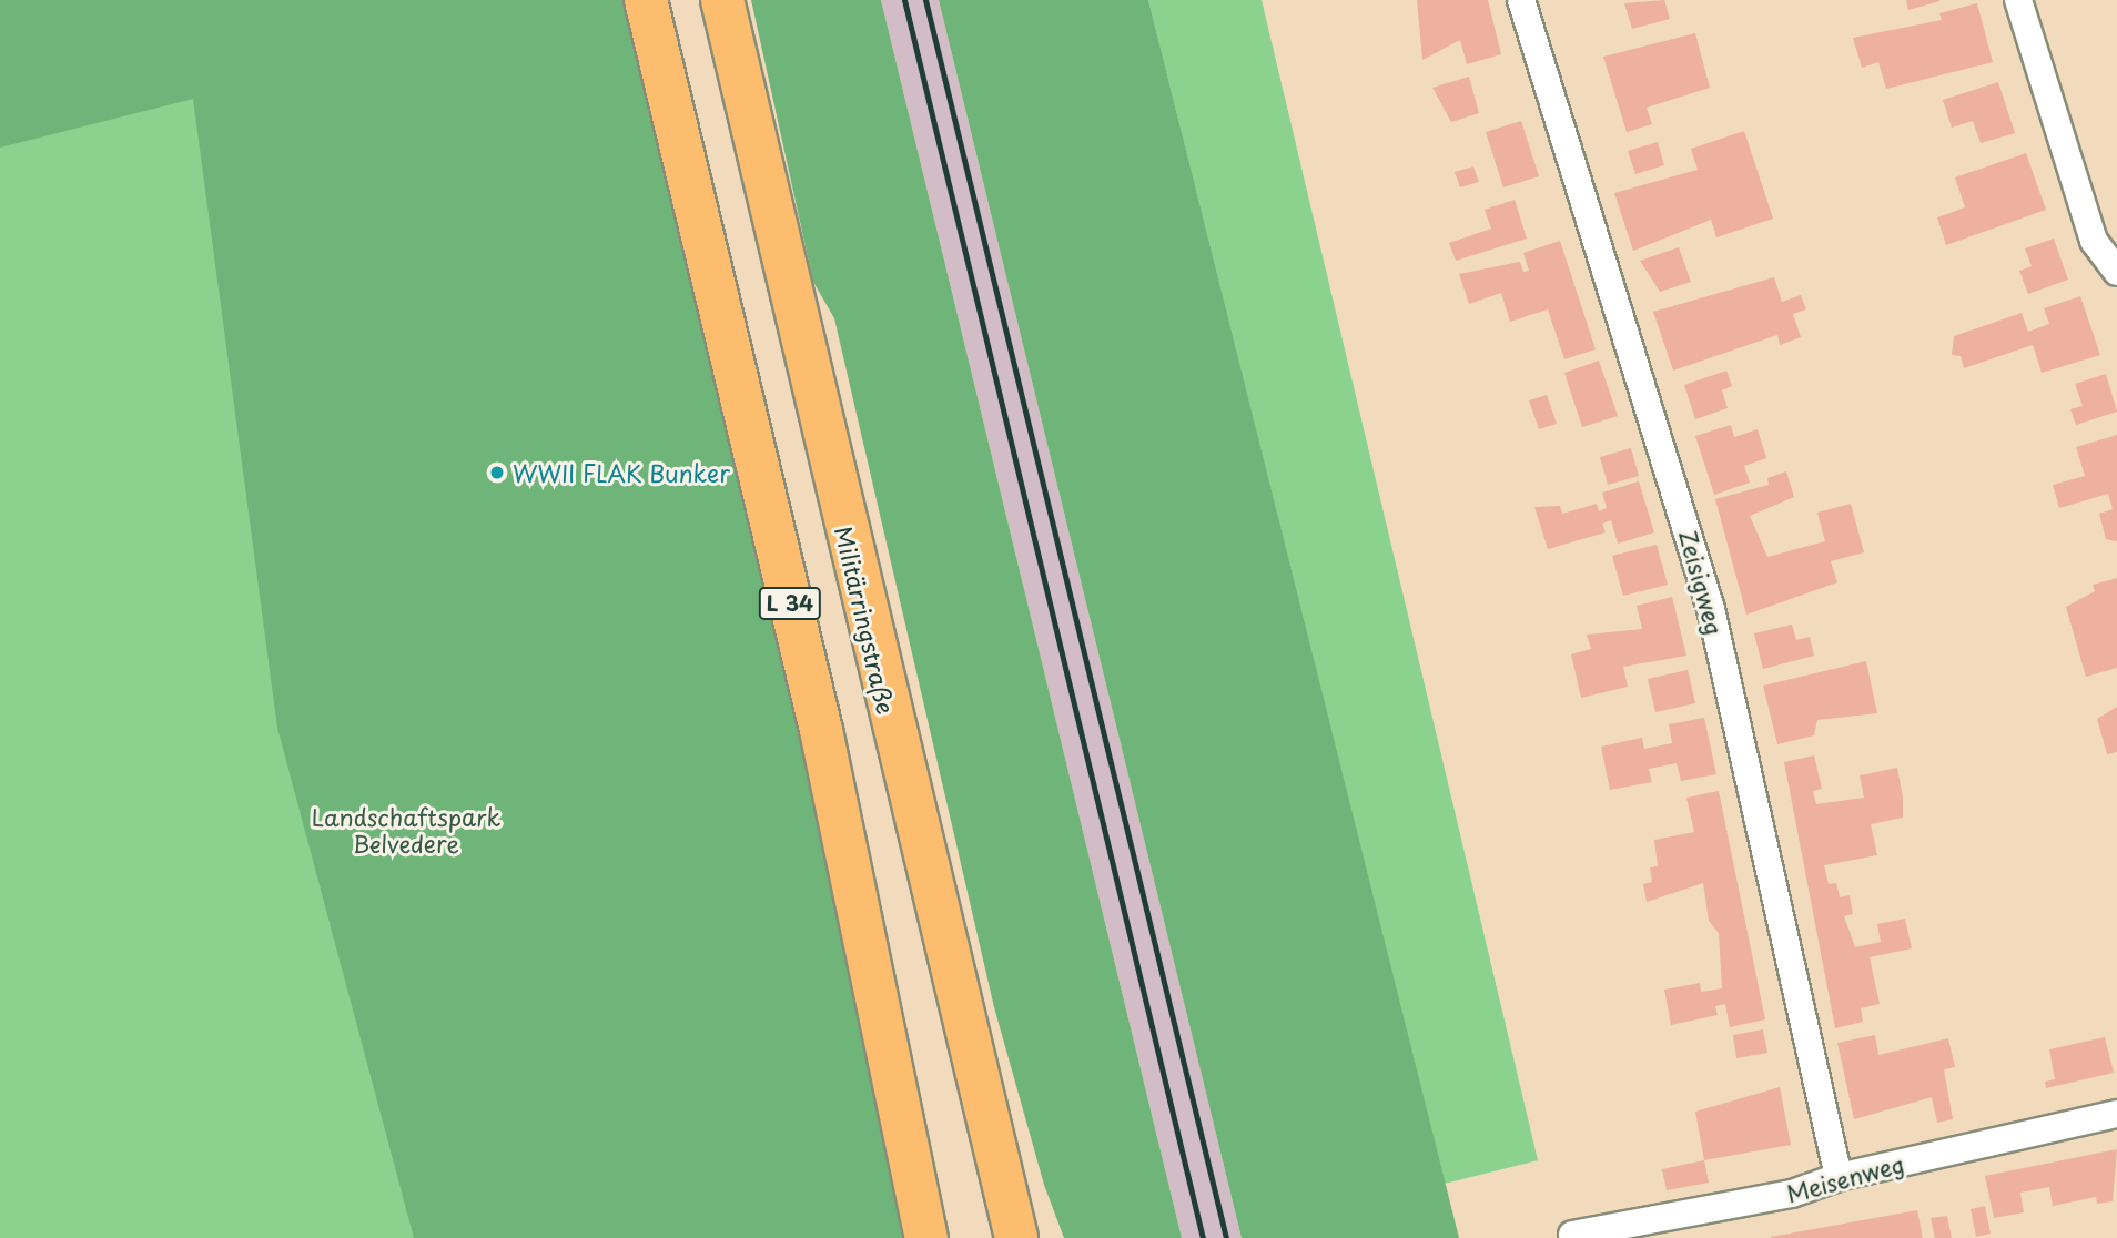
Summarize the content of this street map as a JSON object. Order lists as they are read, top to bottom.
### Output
{
  "streets": {
    "highway": ["L 34", "Militärringstraße"],
    "street": ["Zeisigweg", "Meisenweg"]
  },
  "crossings": [
    ["Zeisigweg", "Meisenweg"],
    ["L 34", "Militärringstraße"]
  ],
  "parks": ["Landschaftspark Belvedere"],
  "places": ["WWII FLAK Bunker"]
}
